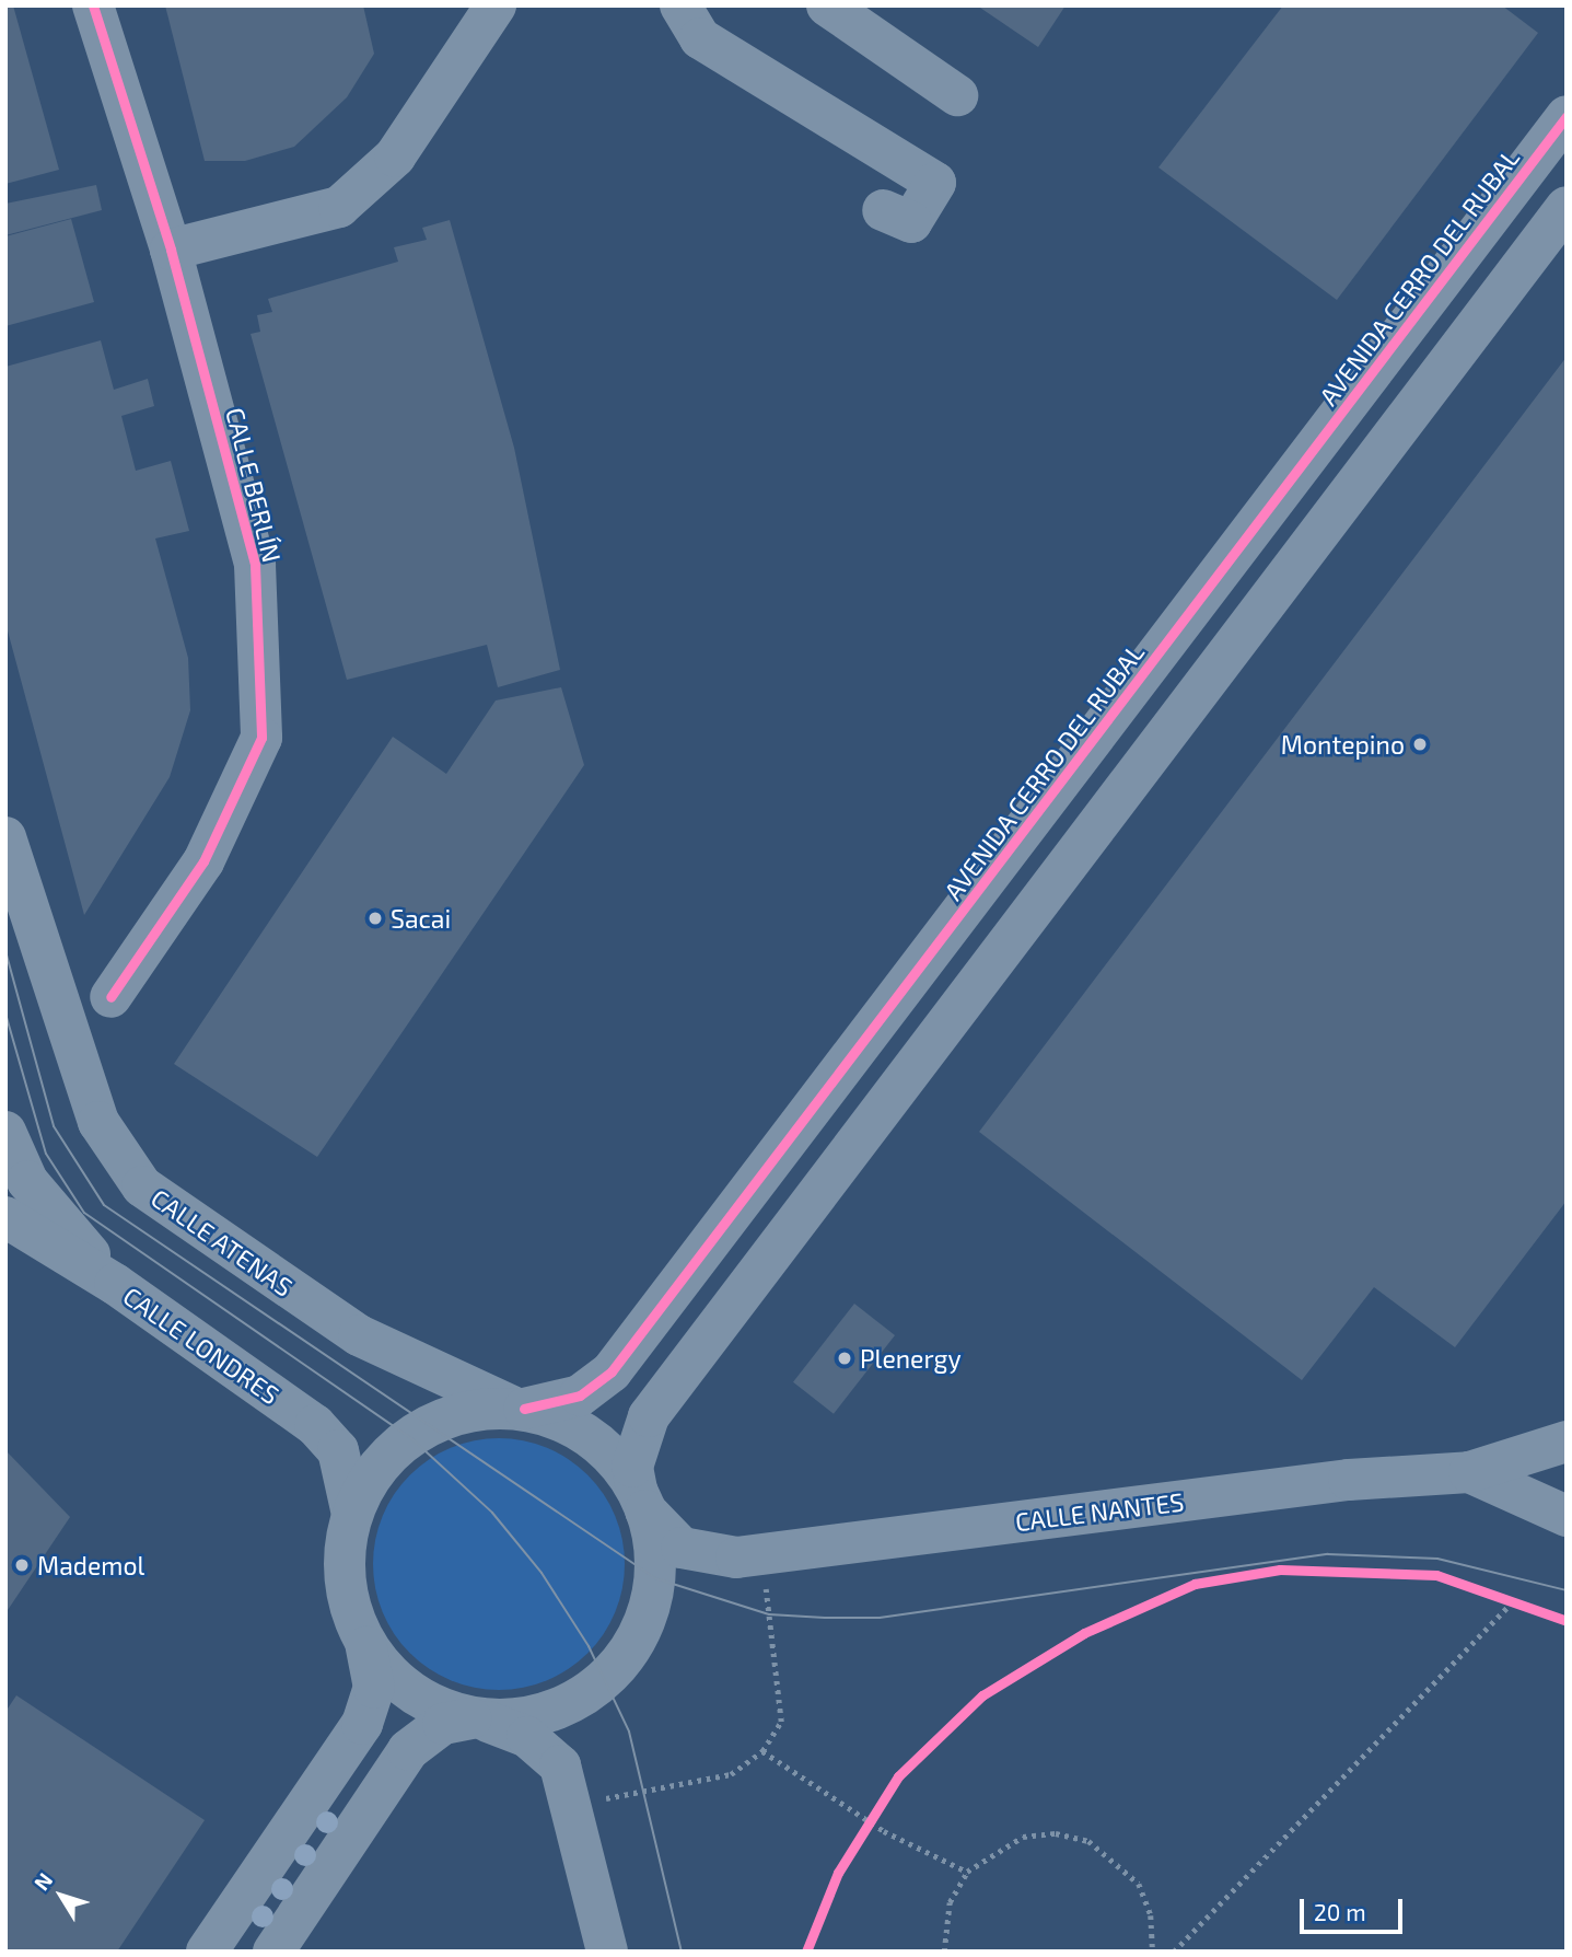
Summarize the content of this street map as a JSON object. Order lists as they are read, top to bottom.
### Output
{
  "streets": {
    "street": [
      "AVENIDA CERRO DEL RUBAL",
      "CALLE BERLÍN",
      "CALLE ATENAS",
      "CALLE LONDRES",
      "CALLE NANTES"
    ]
  },
  "crossings": [
    ["AVENIDA CERRO DEL RUBAL", "CALLE ATENAS"],
    ["AVENIDA CERRO DEL RUBAL", "CALLE LONDRES"],
    ["CALLE BERLÍN", "CALLE ATENAS"],
    ["CALLE ATENAS", "CALLE NANTES"]
  ],
  "places": [
    "Montepino",
    "Sacai",
    "Plenergy",
    "Mademol"
  ],
  "scale_bar": "20 m",
  "north": "top left"
}
